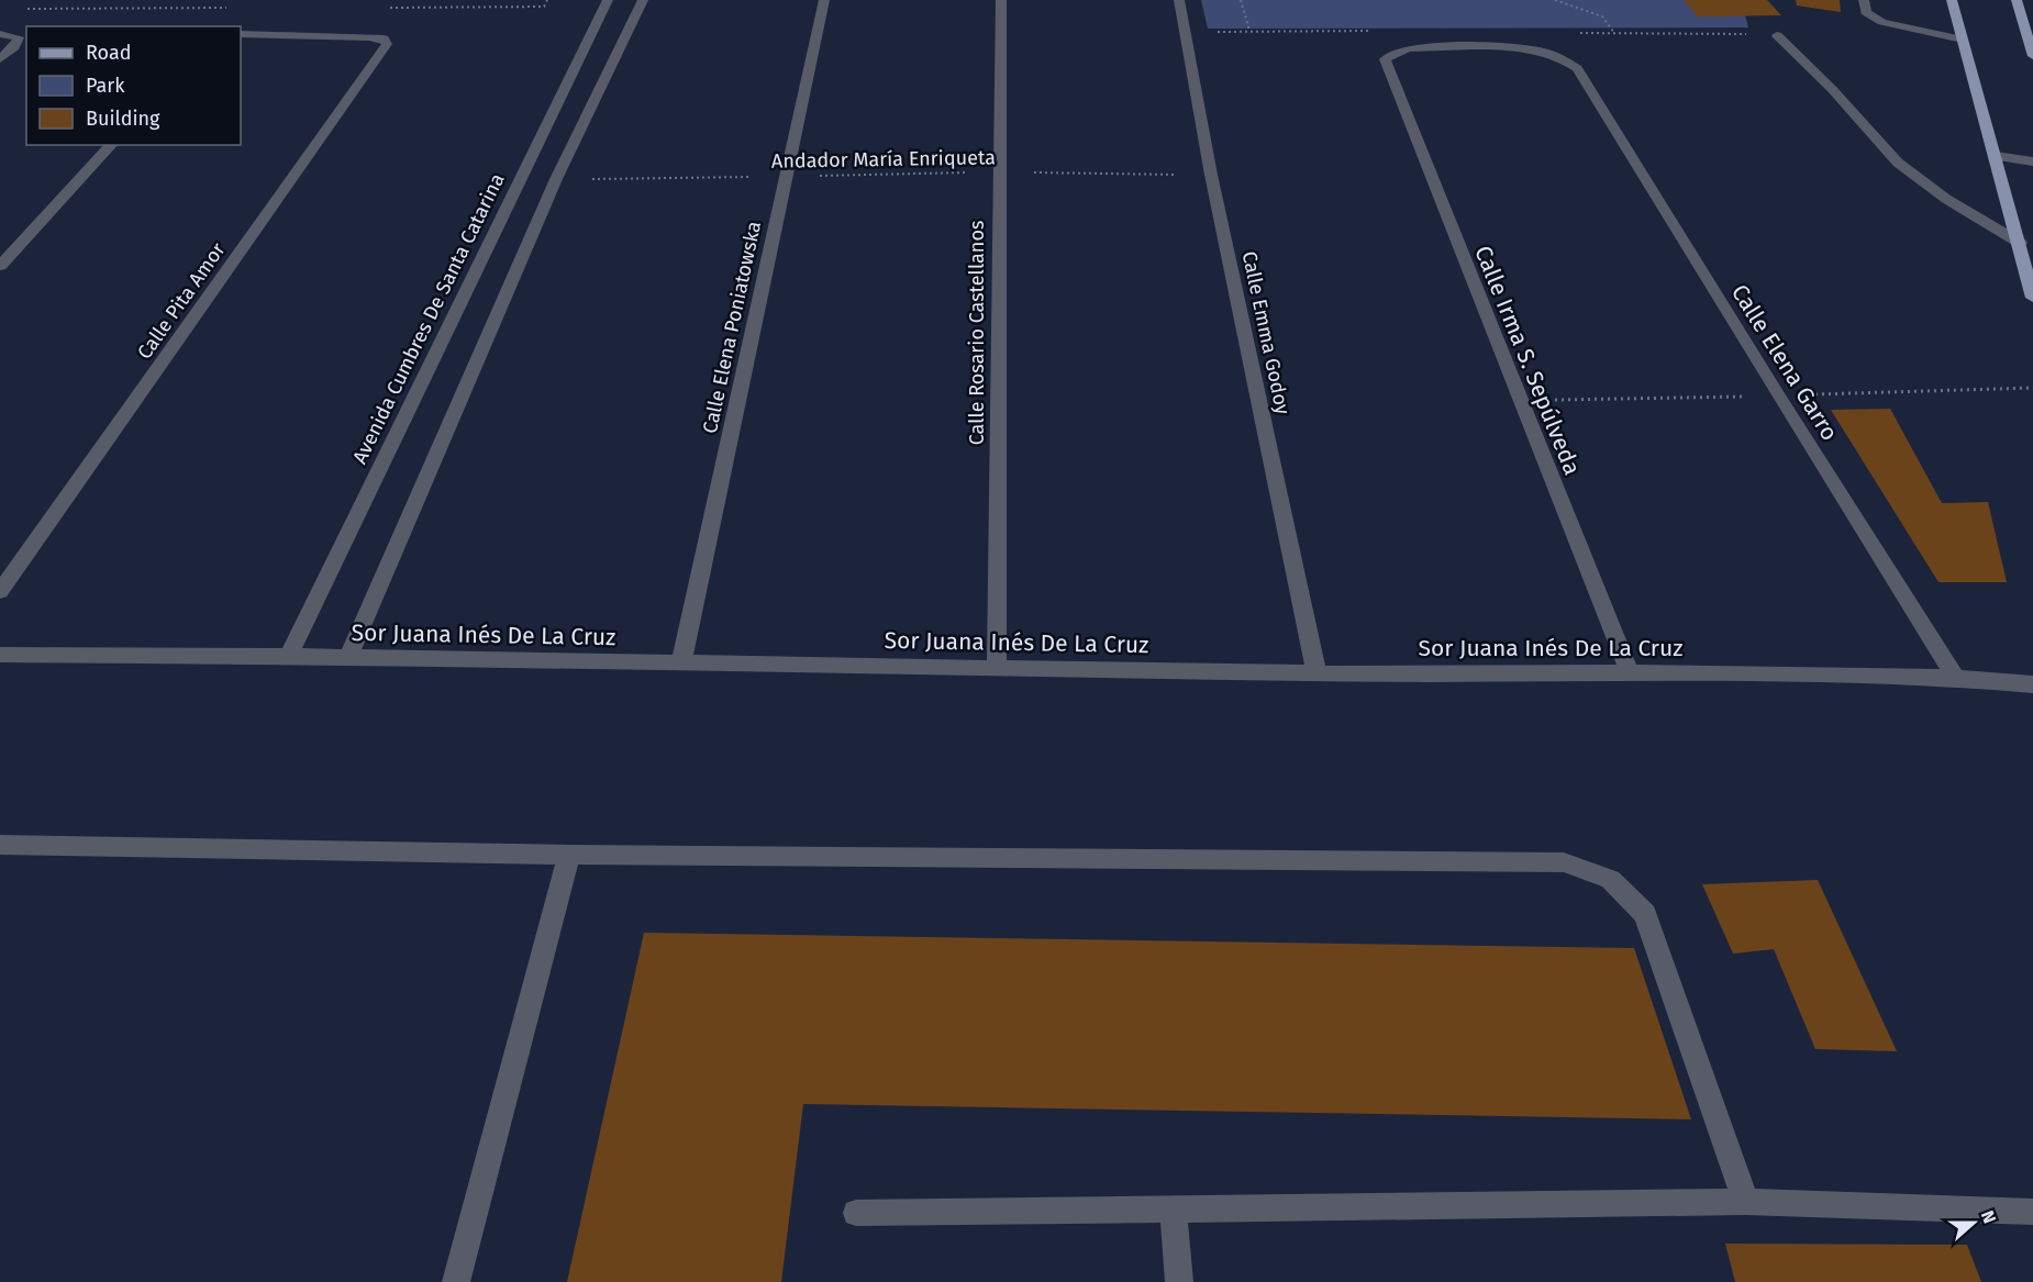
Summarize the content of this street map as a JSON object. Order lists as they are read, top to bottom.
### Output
{
  "streets": {
    "street": [
      "Calle Pita Amor",
      "Avenida Cumbres De Santa Catarina",
      "Calle Elena Poniatowska",
      "Calle Rosario Castellanos",
      "Calle Emma Godoy",
      "Calle Irma S. Sepúlveda",
      "Calle Elena Garro",
      "Sor Juana Inés De La Cruz"
    ],
    "path": ["Andador María Enriqueta"]
  },
  "crossings": [
    ["Andador María Enriqueta", "Calle Elena Poniatowska"],
    ["Andador María Enriqueta", "Calle Rosario Castellanos"],
    ["Andador María Enriqueta", "Calle Emma Godoy"],
    ["Avenida Cumbres De Santa Catarina", "Sor Juana Inés De La Cruz"],
    ["Calle Elena Poniatowska", "Sor Juana Inés De La Cruz"],
    ["Calle Rosario Castellanos", "Sor Juana Inés De La Cruz"],
    ["Calle Emma Godoy", "Sor Juana Inés De La Cruz"],
    ["Calle Irma S. Sepúlveda", "Calle Elena Garro"],
    ["Calle Irma S. Sepúlveda", "Sor Juana Inés De La Cruz"],
    ["Calle Elena Garro", "Sor Juana Inés De La Cruz"]
  ],
  "legend": ["Road", "Park", "Building"],
  "north": "right"
}
